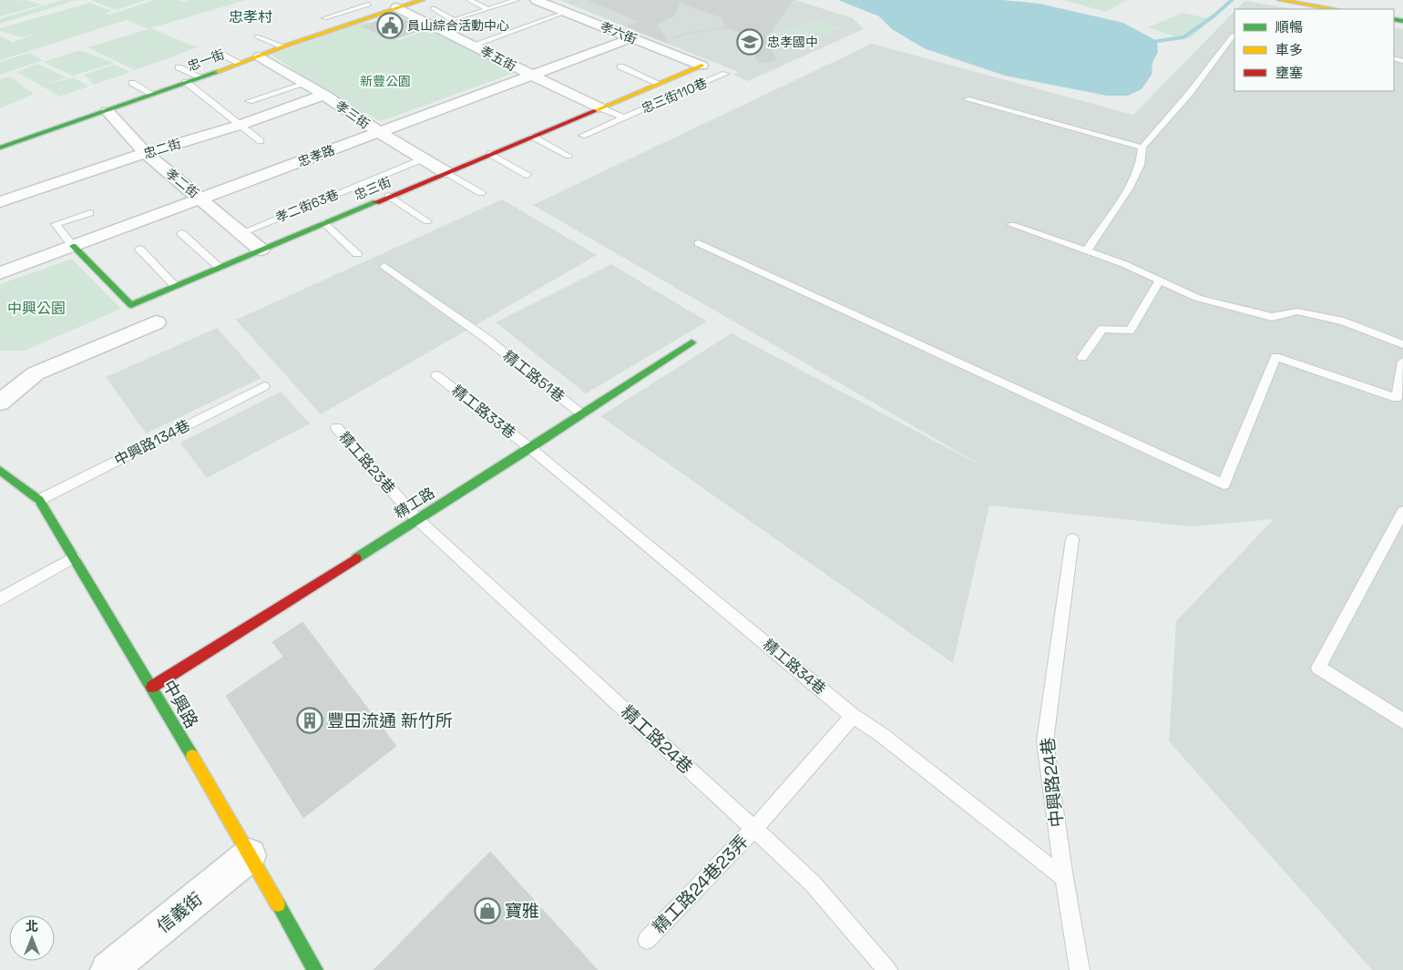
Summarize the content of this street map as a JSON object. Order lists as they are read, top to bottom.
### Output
{
  "streets": {
    "street": [
      "孝六街",
      "孝五街",
      "忠一街",
      "孝三街",
      "忠二街",
      "忠孝路",
      "孝二街",
      "忠三街",
      "精工路",
      "中興路",
      "信義街"
    ],
    "lane": [
      "忠三街110巷",
      "孝二街63巷",
      "精工路51巷",
      "精工路33巷",
      "中興路134巷",
      "精工路23巷",
      "精工路34巷",
      "精工路24巷",
      "中興路24巷",
      "精工路24巷23弄"
    ]
  },
  "crossings": [
    ["孝六街", "忠孝路"],
    ["孝六街", "忠三街"],
    ["孝五街", "忠一街"],
    ["孝五街", "忠三街110巷"],
    ["孝五街", "忠孝路"],
    ["孝五街", "忠三街"],
    ["忠一街", "孝三街"],
    ["忠一街", "孝二街"],
    ["忠三街110巷", "忠三街"],
    ["孝三街", "忠二街"],
    ["孝三街", "忠孝路"],
    ["孝三街", "忠三街"],
    ["孝三街", "孝二街63巷"],
    ["忠二街", "孝二街"],
    ["忠孝路", "孝二街"],
    ["忠孝路", "忠三街"],
    ["孝二街", "忠三街"],
    ["孝二街", "孝二街63巷"],
    ["精工路51巷", "精工路"],
    ["精工路33巷", "精工路"],
    ["精工路33巷", "精工路34巷"],
    ["中興路134巷", "中興路"],
    ["精工路23巷", "精工路"],
    ["精工路23巷", "精工路24巷"],
    ["精工路", "精工路34巷"],
    ["精工路", "中興路"],
    ["精工路", "精工路24巷"],
    ["精工路34巷", "中興路24巷"],
    ["精工路34巷", "精工路24巷23弄"],
    ["中興路", "信義街"],
    ["精工路24巷", "精工路24巷23弄"]
  ],
  "districts": ["忠孝村"],
  "parks": ["新豐公園", "中興公園"],
  "places": {
    "public building": ["員山綜合活動中心"],
    "school or university": ["忠孝國中"],
    "building": ["豐田流通 新竹所"],
    "shop": ["寶雅"]
  },
  "legend": ["順暢", "車多", "壅塞"],
  "north": "top"
}
